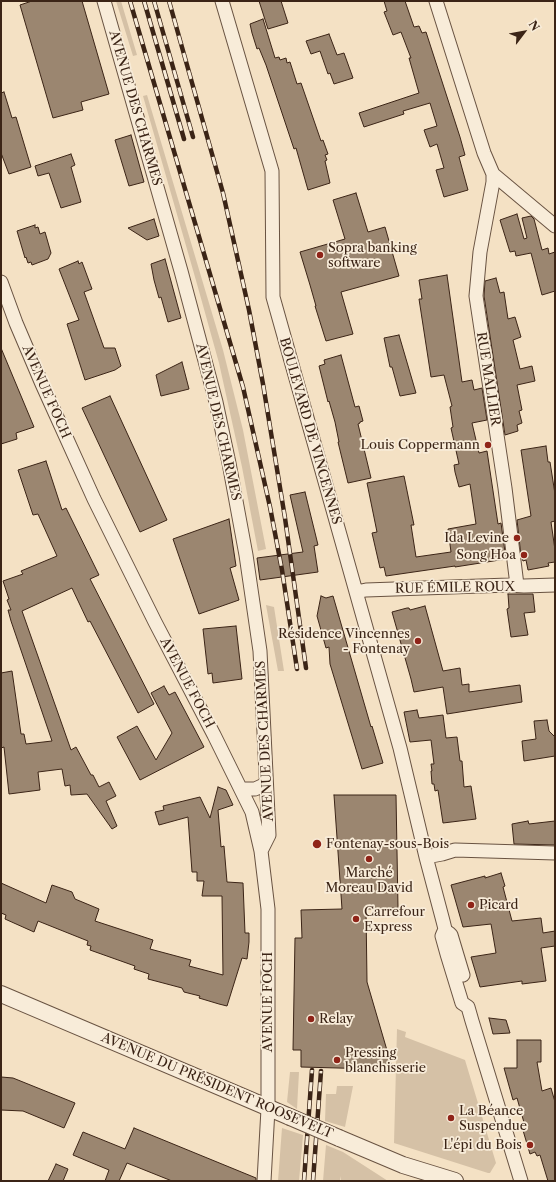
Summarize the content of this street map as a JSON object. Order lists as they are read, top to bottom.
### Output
{
  "streets": {
    "street": [
      "AVENUE DES CHARMES",
      "RUE MALLIER",
      "AVENUE FOCH",
      "BOULEVARD DE VINCENNES",
      "RUE ÉMILE ROUX",
      "AVENUE DU PRÉSIDENT ROOSEVELT"
    ]
  },
  "crossings": [
    ["AVENUE DES CHARMES", "AVENUE FOCH"],
    ["RUE MALLIER", "RUE ÉMILE ROUX"],
    ["AVENUE FOCH", "AVENUE DU PRÉSIDENT ROOSEVELT"],
    ["BOULEVARD DE VINCENNES", "RUE ÉMILE ROUX"]
  ],
  "places": [
    "Sopra banking software",
    "Louis Coppermann",
    "Ida Levine",
    "Song Hoa",
    "Résidence Vincennes - Fontenay",
    "Fontenay-sous-Bois",
    "Marché Moreau David",
    "Picard",
    "Carrefour Express",
    "Relay",
    "Pressing blanchisserie",
    "La Béance Suspendue",
    "L'épi du Bois"
  ],
  "north": "top right"
}
